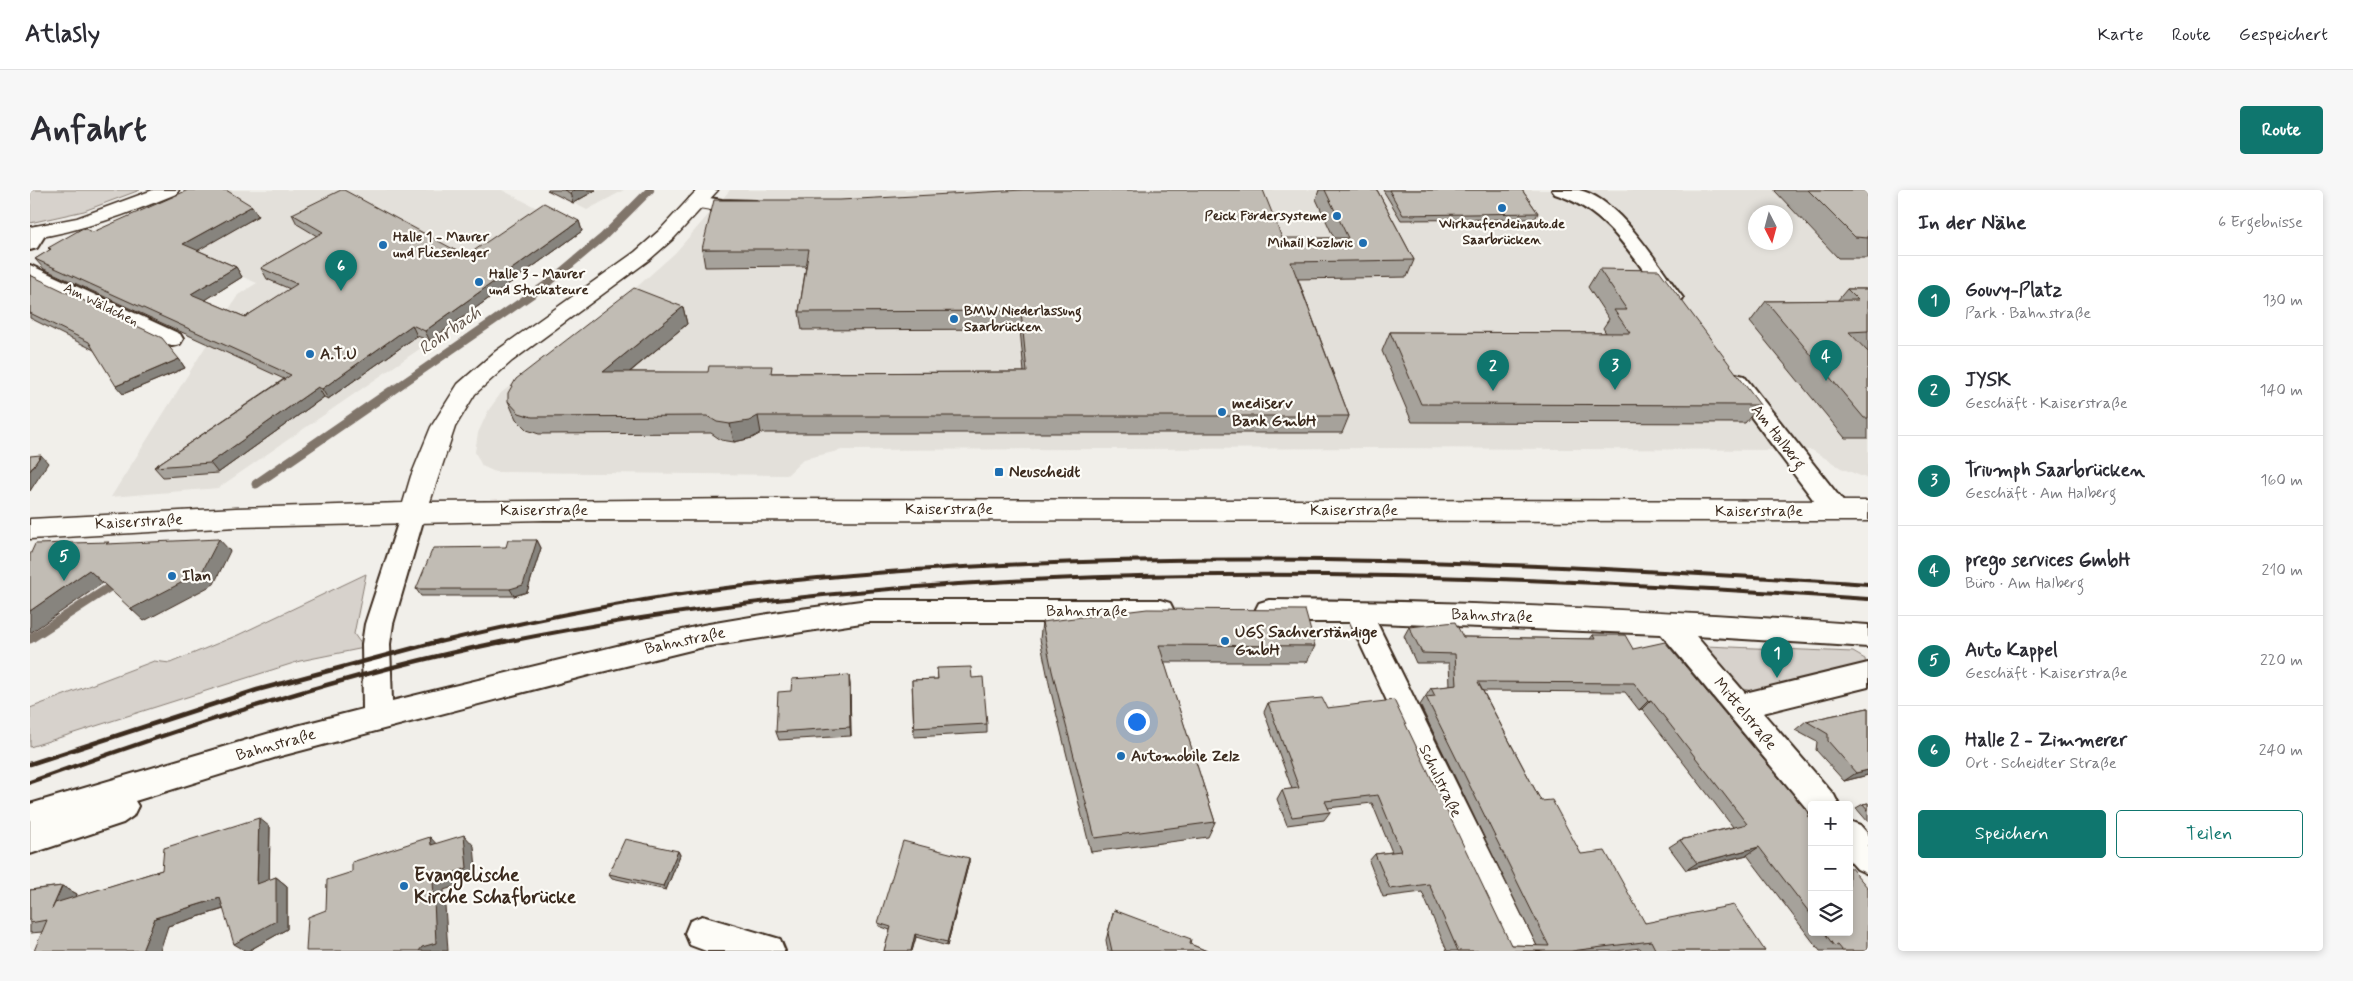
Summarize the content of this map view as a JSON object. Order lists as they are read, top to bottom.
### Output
{
  "streets": {
    "main road": ["Kaiserstraße"],
    "street": [
      "Am Wäldchen",
      "Am Halberg",
      "Bahnstraße",
      "Mittelstraße",
      "Schulstraße"
    ]
  },
  "crossings": [
    ["Am Halberg", "Kaiserstraße"],
    ["Bahnstraße", "Mittelstraße"],
    ["Bahnstraße", "Schulstraße"]
  ],
  "water": ["Rohrbach"],
  "places": {
    "other": [
      "Wirkaufendeinauto.de Saarbrücken",
      "Peick Fördersysteme",
      "Mihail Kozlovic",
      "Halle 1 - Maurer und Fliesenleger",
      "Halle 3 - Maurer und Stuckateure",
      "BMW Niederlassung Saarbrücken",
      "A.T.U",
      "mediserv Bank GmbH",
      "Ilan",
      "UGS Sachverständige GmbH",
      "Automobile Zelz",
      "Evangelische Kirche Schafbrücke"
    ],
    "transit": ["Neuscheidt"]
  },
  "north": "bottom",
  "page": {
    "header": "Atlasly",
    "nav": ["Karte", "Route", "Gespeichert"],
    "buttons": [
      "Route",
      ["Speichern", "Teilen"]
    ],
    "title": "Anfahrt",
    "heading": ["In der Nähe", "6 Ergebnisse"],
    "pins": [
      "6",
      "4",
      "3",
      "2",
      "5",
      "1"
    ],
    "list": [
      {
        "mark": "1",
        "name": "Gouvy-Platz",
        "note": "Park · Bahnstraße",
        "value": "130 m"
      },
      {
        "mark": "2",
        "name": "JYSK",
        "note": "Geschäft · Kaiserstraße",
        "value": "140 m"
      },
      {
        "mark": "3",
        "name": "Triumph Saarbrücken",
        "note": "Geschäft · Am Halberg",
        "value": "160 m"
      },
      {
        "mark": "4",
        "name": "prego services GmbH",
        "note": "Büro · Am Halberg",
        "value": "210 m"
      },
      {
        "mark": "5",
        "name": "Auto Kappel",
        "note": "Geschäft · Kaiserstraße",
        "value": "220 m"
      },
      {
        "mark": "6",
        "name": "Halle 2 - Zimmerer",
        "note": "Ort · Scheidter Straße",
        "value": "240 m"
      }
    ],
    "map_buttons": ["+", "−"]
  }
}
